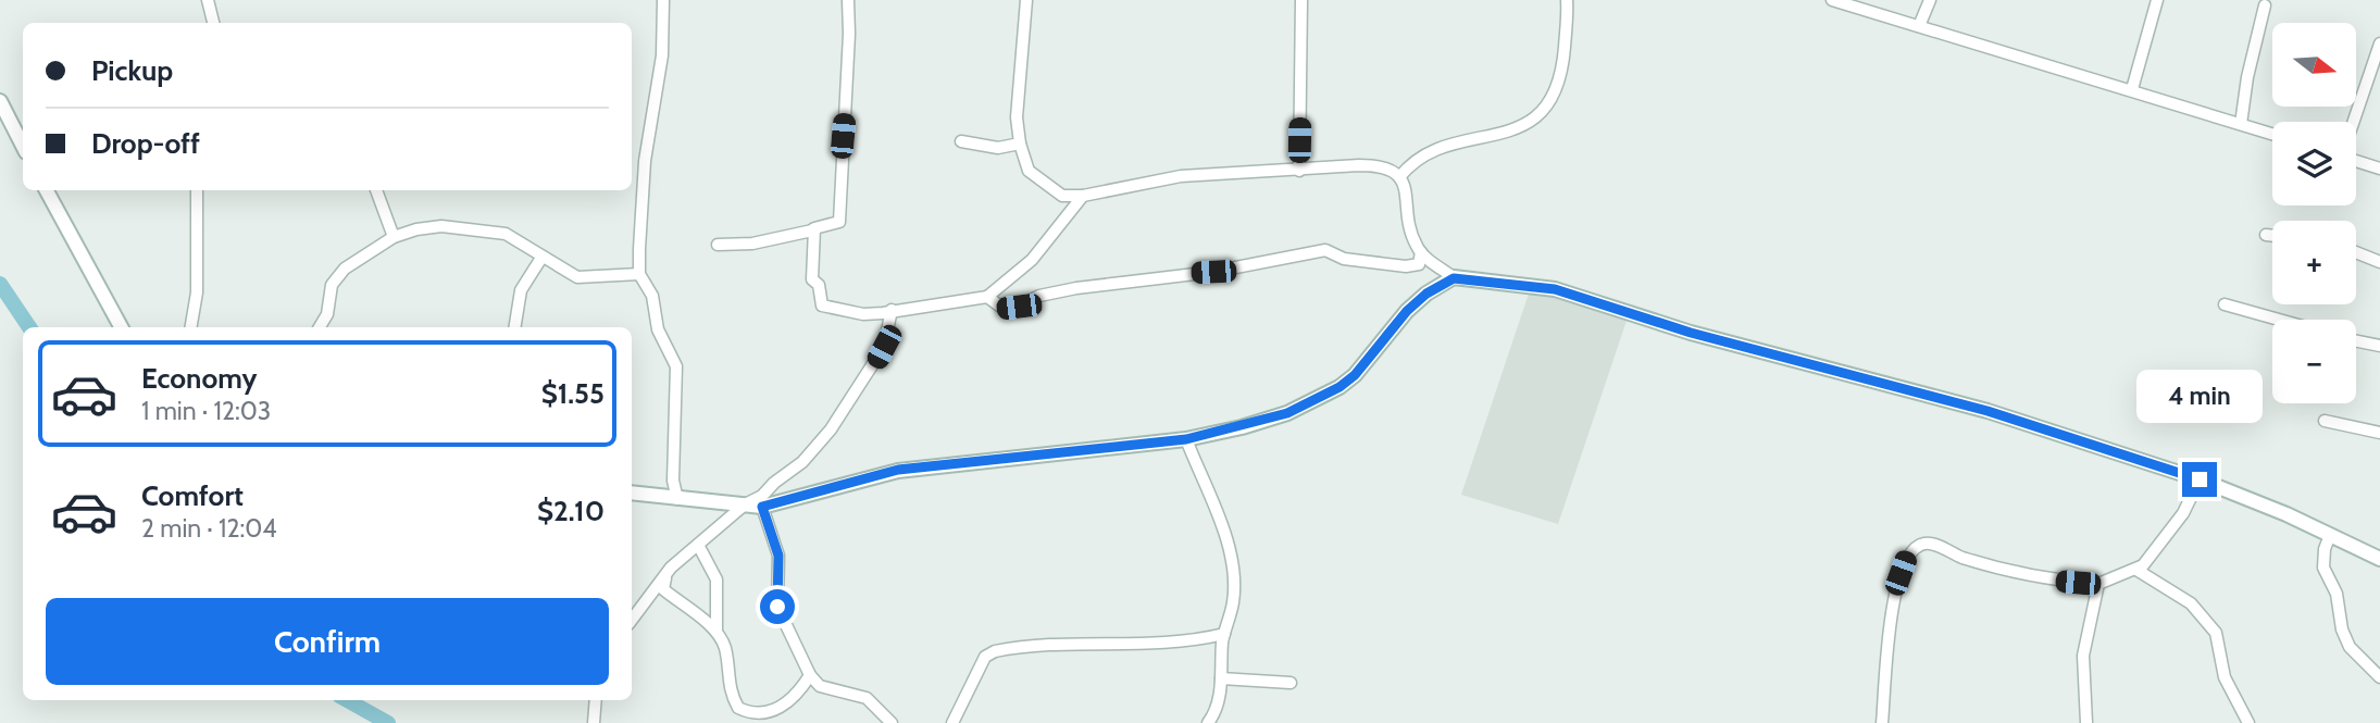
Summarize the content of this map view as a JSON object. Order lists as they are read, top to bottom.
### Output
{
  "north": "right",
  "page": {
    "map_buttons": ["+", "−"],
    "banner": ["Pickup", "Drop-off"],
    "list": [
      {
        "name": "Economy",
        "note": "1 min · 12:03",
        "value": "$1.55"
      },
      {
        "name": "Comfort",
        "note": "2 min · 12:04",
        "value": "$2.10"
      }
    ],
    "bubble": "4 min",
    "buttons": "Confirm"
  }
}
